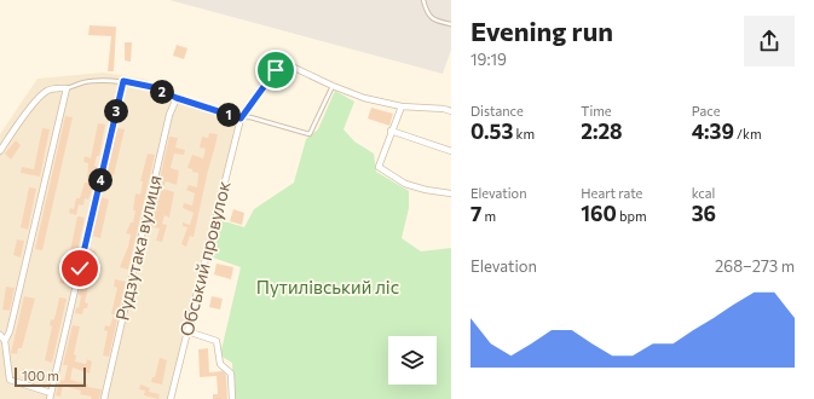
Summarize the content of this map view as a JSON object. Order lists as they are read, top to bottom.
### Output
{
  "streets": {
    "street": ["Рудзутака вулиця", "Обський провулок"]
  },
  "parks": ["Путилівський ліс"],
  "scale_bar": "100 m",
  "page": {
    "heading": ["Evening run", "19:19"],
    "pins": [
      "2",
      "3",
      "1",
      "4"
    ],
    "stats": [
      ["Distance", "0.53 km"],
      ["Time", "2:28"],
      ["Pace", "4:39 /km"],
      ["Elevation", "7 m"],
      ["Heart rate", "160 bpm"],
      ["kcal", "36"]
    ],
    "chart": ["Elevation", "268–273 m"],
    "scale": "100 m"
  }
}
